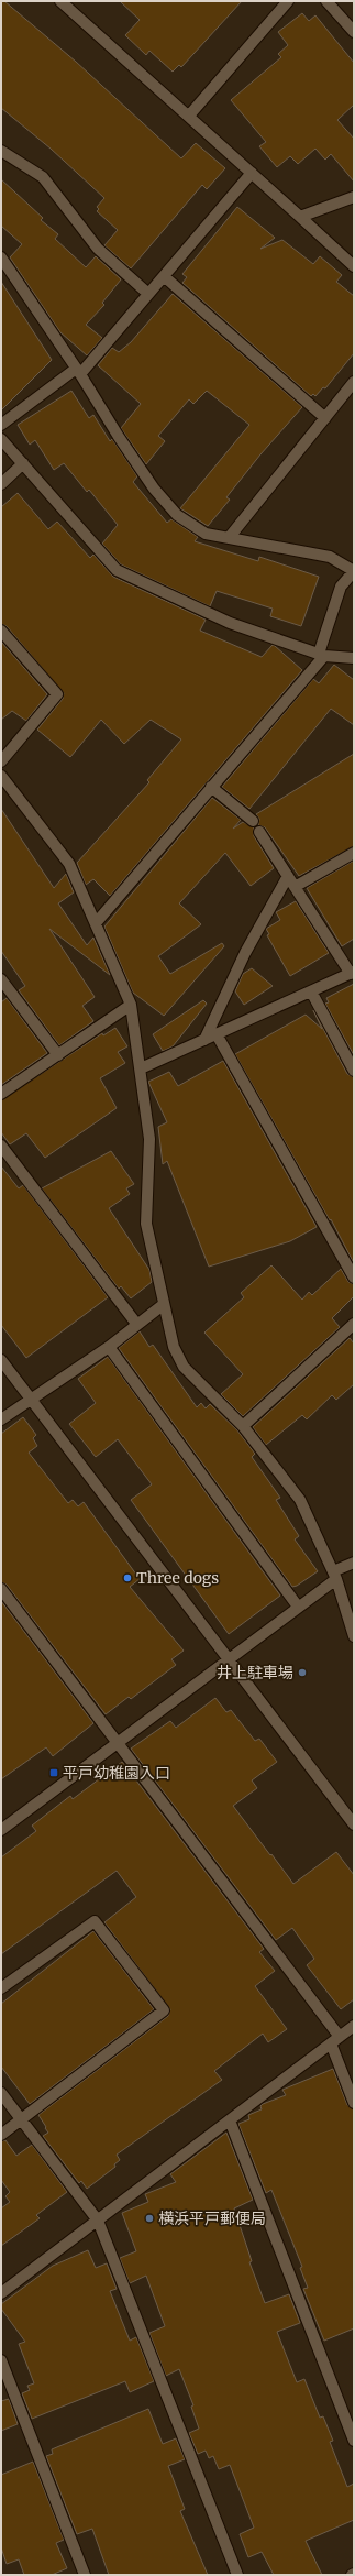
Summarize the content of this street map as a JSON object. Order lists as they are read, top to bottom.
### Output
{
  "places": {
    "other": ["Three dogs", "井上駐車場", "横浜平戸郵便局"],
    "transit": ["平戸幼稚園入口"]
  }
}
